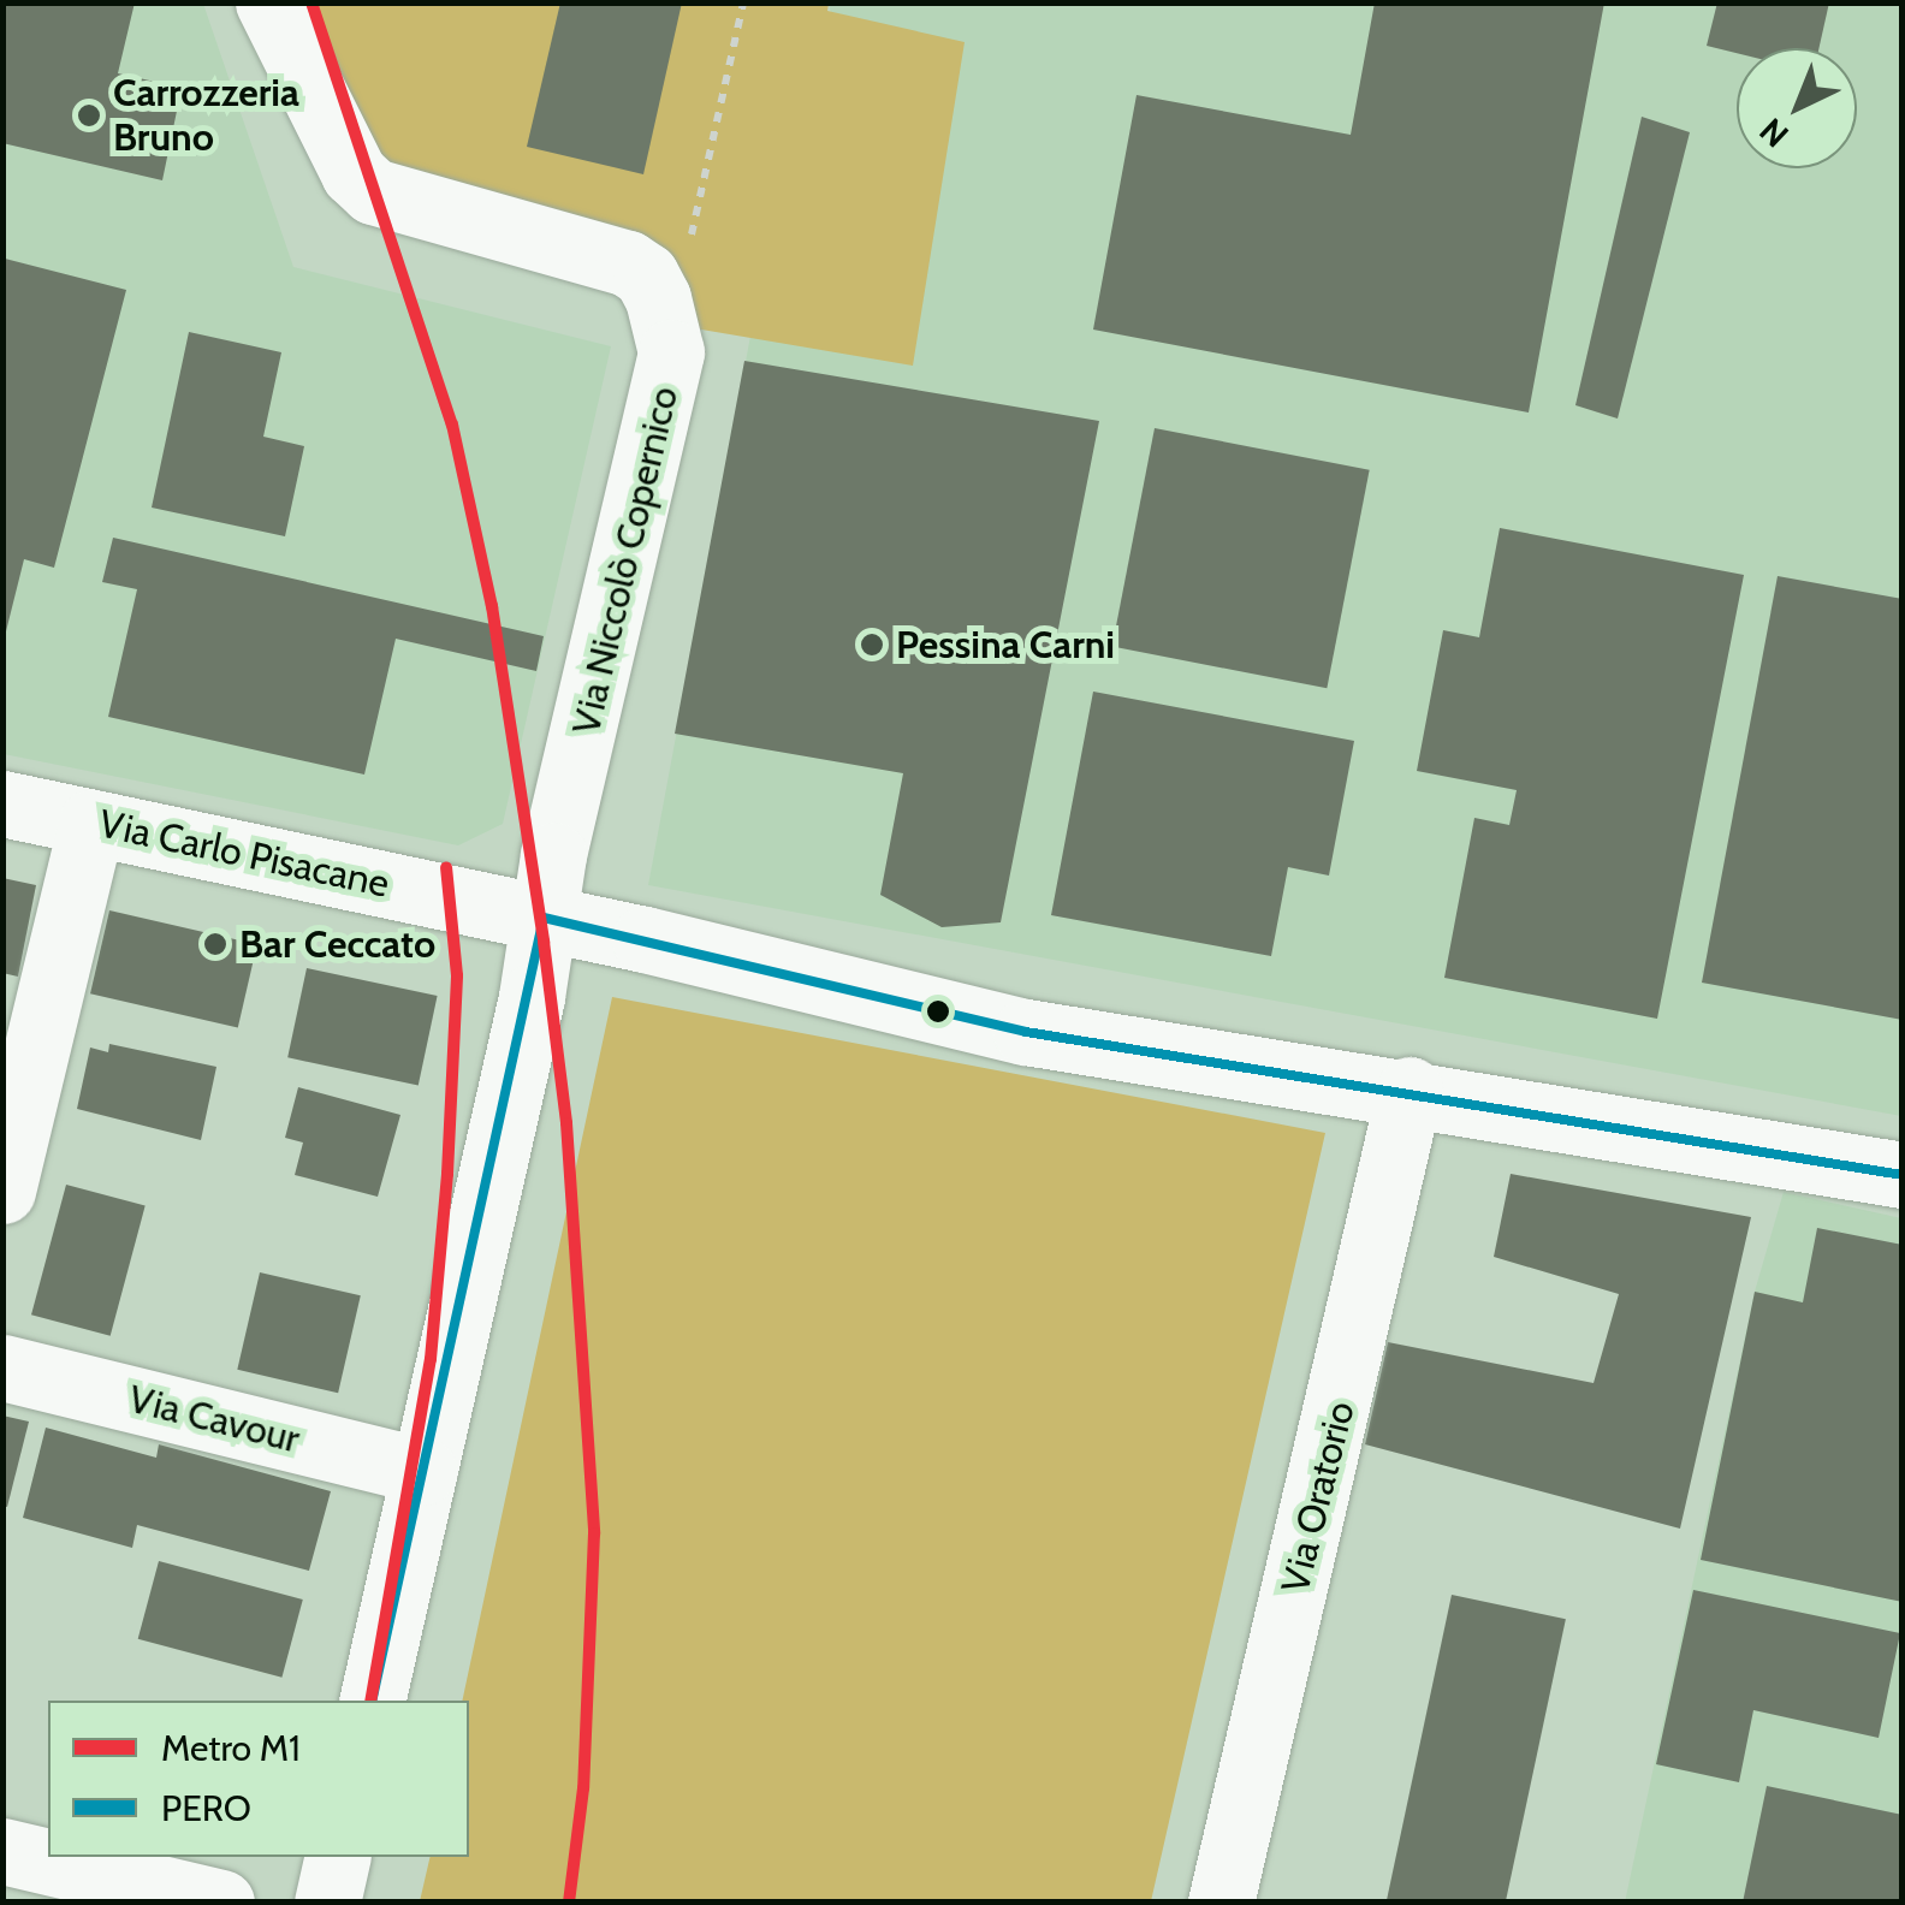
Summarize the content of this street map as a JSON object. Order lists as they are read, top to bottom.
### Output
{
  "streets": {
    "street": [
      "Via Niccolò Copernico",
      "Via Carlo Pisacane",
      "Via Cavour",
      "Via Oratorio"
    ]
  },
  "crossings": [
    ["Via Niccolò Copernico", "Via Carlo Pisacane"],
    ["Via Niccolò Copernico", "Via Cavour"],
    ["Via Carlo Pisacane", "Via Oratorio"]
  ],
  "places": ["Carrozzeria Bruno", "Pessina Carni", "Bar Ceccato"],
  "lines": ["metro line M1", "transit line PERO"],
  "legend": ["Metro M1", "PERO"],
  "north": "bottom left"
}
